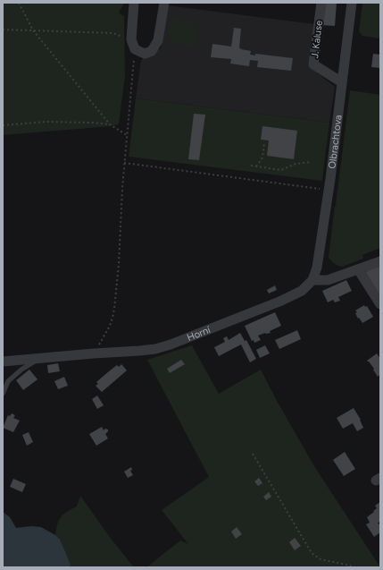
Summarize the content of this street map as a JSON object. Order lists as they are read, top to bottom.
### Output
{
  "streets": {
    "street": ["J. Kaluse", "Olbrachtova", "Horní"]
  },
  "crossings": [
    ["J. Kaluse", "Olbrachtova"],
    ["Olbrachtova", "Horní"]
  ]
}
